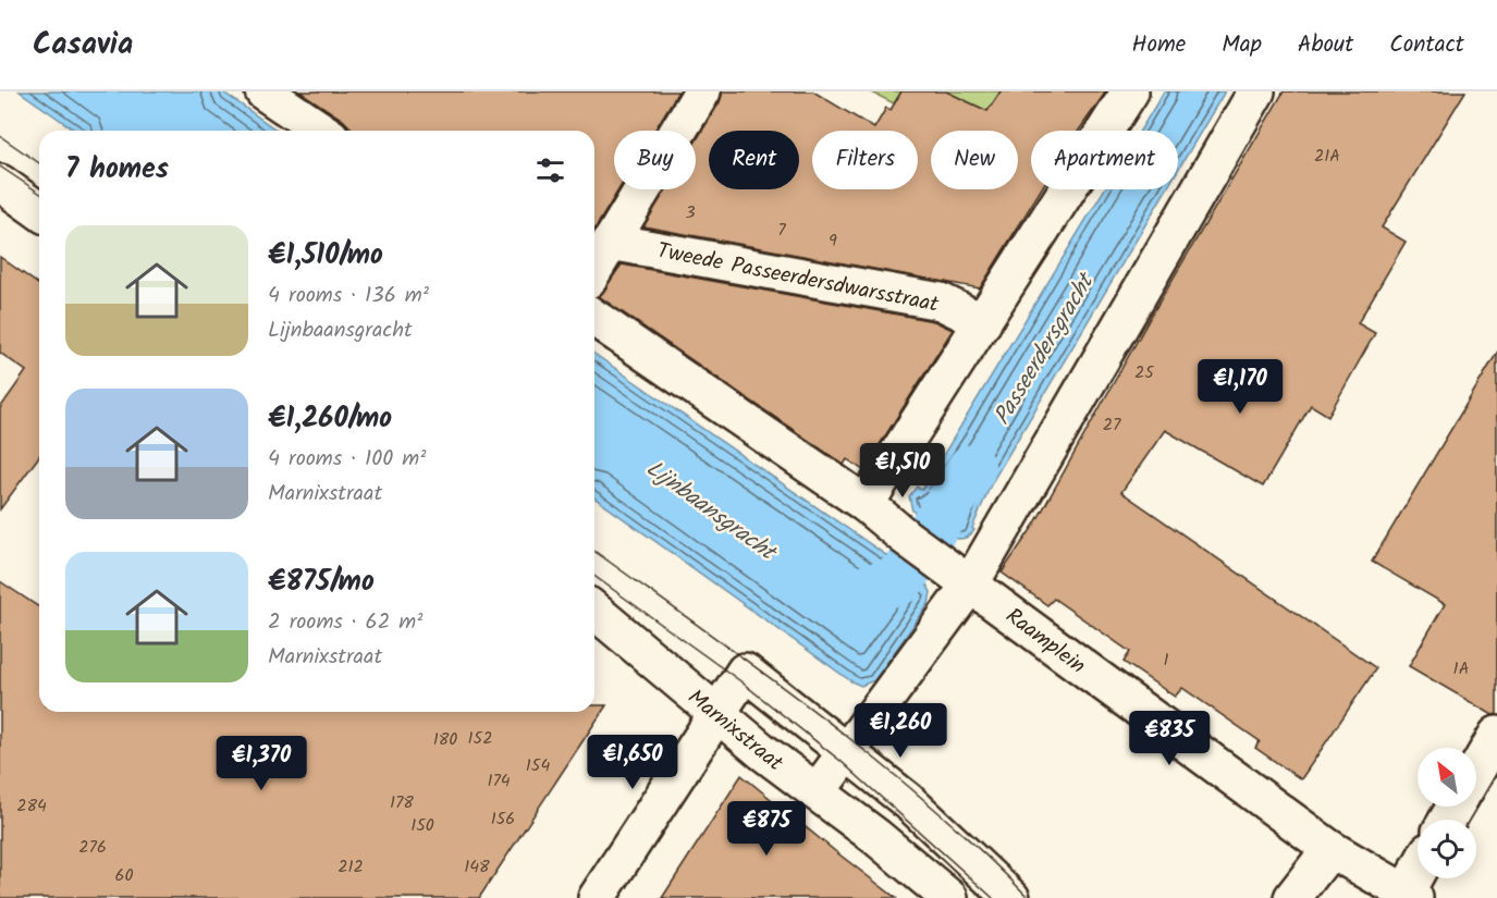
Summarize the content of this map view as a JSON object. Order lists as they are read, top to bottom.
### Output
{
  "streets": {
    "street": ["Tweede Passeerdersdwarsstraat", "Raamplein", "Marnixstraat"]
  },
  "water": ["Passeerdersgracht", "Lijnbaansgracht"],
  "house_numbers": [
    "21A",
    "3",
    "7",
    "9",
    "25",
    "27",
    "1",
    "1A",
    "152",
    "180",
    "154",
    "174",
    "178",
    "284",
    "156",
    "150",
    "276",
    "212",
    "148",
    "60"
  ],
  "north": "top left",
  "page": {
    "header": "Casavia",
    "nav": [
      "Home",
      "Map",
      "About",
      "Contact"
    ],
    "chip": [
      "Buy",
      "Rent",
      "Filters",
      "New",
      "Apartment"
    ],
    "heading": "7 homes",
    "list": [
      {
        "name": "€1,510/mo",
        "note": "4 rooms · 136 m² · Lijnbaansgracht"
      },
      {
        "name": "€1,260/mo",
        "note": "4 rooms · 100 m² · Marnixstraat"
      },
      {
        "name": "€875/mo",
        "note": "2 rooms · 62 m² · Marnixstraat"
      }
    ],
    "price": [
      "€1,170",
      "€1,510",
      "€1,260",
      "€835",
      "€1,650",
      "€1,370",
      "€875"
    ]
  }
}
